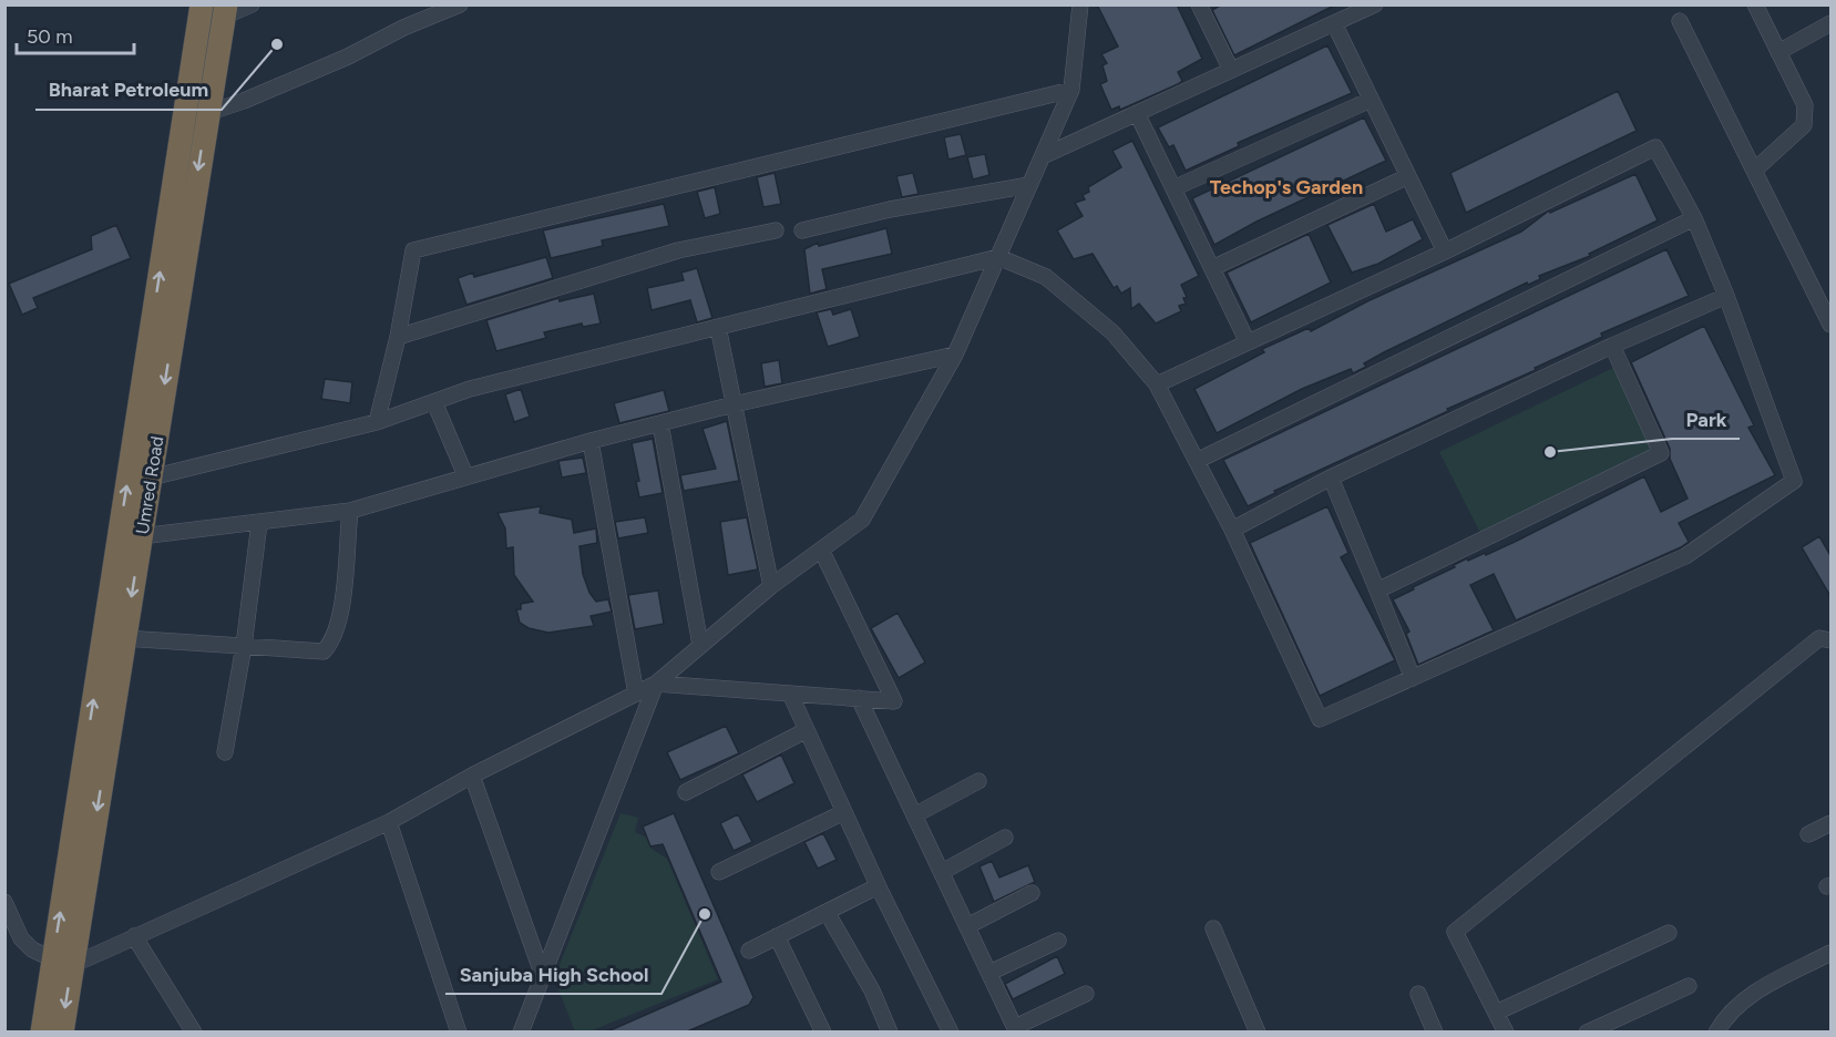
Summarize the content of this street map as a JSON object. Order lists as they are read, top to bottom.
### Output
{
  "streets": {
    "highway": ["Umred Road"]
  },
  "districts": ["Techop's Garden"],
  "places": ["Bharat Petroleum", "Park", "Sanjuba High School"],
  "scale_bar": "50 m"
}
